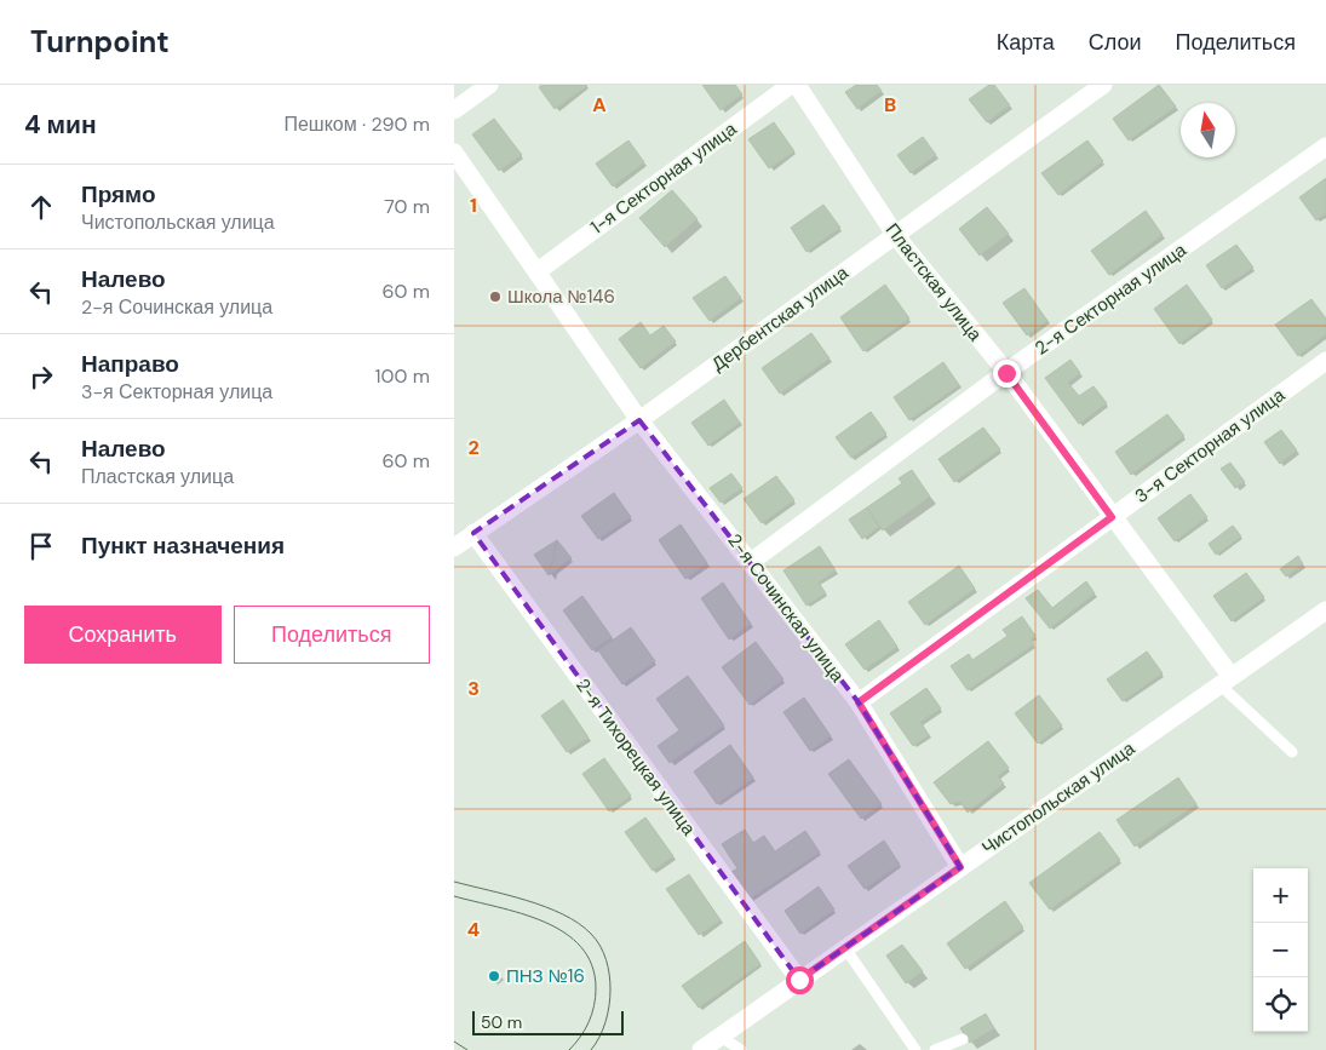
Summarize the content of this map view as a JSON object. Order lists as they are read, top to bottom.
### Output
{
  "streets": {
    "street": [
      "1-я Секторная улица",
      "Пластская улица",
      "2-я Секторная улица",
      "Дербентская улица",
      "3-я Секторная улица",
      "2-я Сочинская улица",
      "2-я Тихорецкая улица",
      "Чистопольская улица"
    ]
  },
  "crossings": [
    ["1-я Секторная улица", "2-я Сочинская улица"],
    ["Пластская улица", "2-я Секторная улица"],
    ["Пластская улица", "Дербентская улица"],
    ["Пластская улица", "3-я Секторная улица"],
    ["Пластская улица", "Чистопольская улица"],
    ["2-я Секторная улица", "2-я Сочинская улица"],
    ["Дербентская улица", "2-я Сочинская улица"],
    ["Дербентская улица", "2-я Тихорецкая улица"],
    ["3-я Секторная улица", "2-я Сочинская улица"],
    ["2-я Сочинская улица", "Чистопольская улица"],
    ["2-я Тихорецкая улица", "Чистопольская улица"]
  ],
  "places": ["Школа №146", "ПНЗ №16"],
  "scale_bar": "50 m",
  "north": "top",
  "page": {
    "header": "Turnpoint",
    "nav": ["Карта", "Слои", "Поделиться"],
    "heading": ["4 мин", "Пешком · 290 m"],
    "list": [
      ["Прямо", "Чистопольская улица", "70 m"],
      ["Налево", "2-я Сочинская улица", "60 m"],
      ["Направо", "3-я Секторная улица", "100 m"],
      ["Налево", "Пластская улица", "60 m"],
      "Пункт назначения"
    ],
    "buttons": ["Сохранить", "Поделиться"],
    "map_buttons": ["+", "−"],
    "scale": "50 m"
  },
  "grid": {
    "columns": ["A", "B"],
    "rows": [
      "1",
      "2",
      "3",
      "4"
    ]
  }
}
